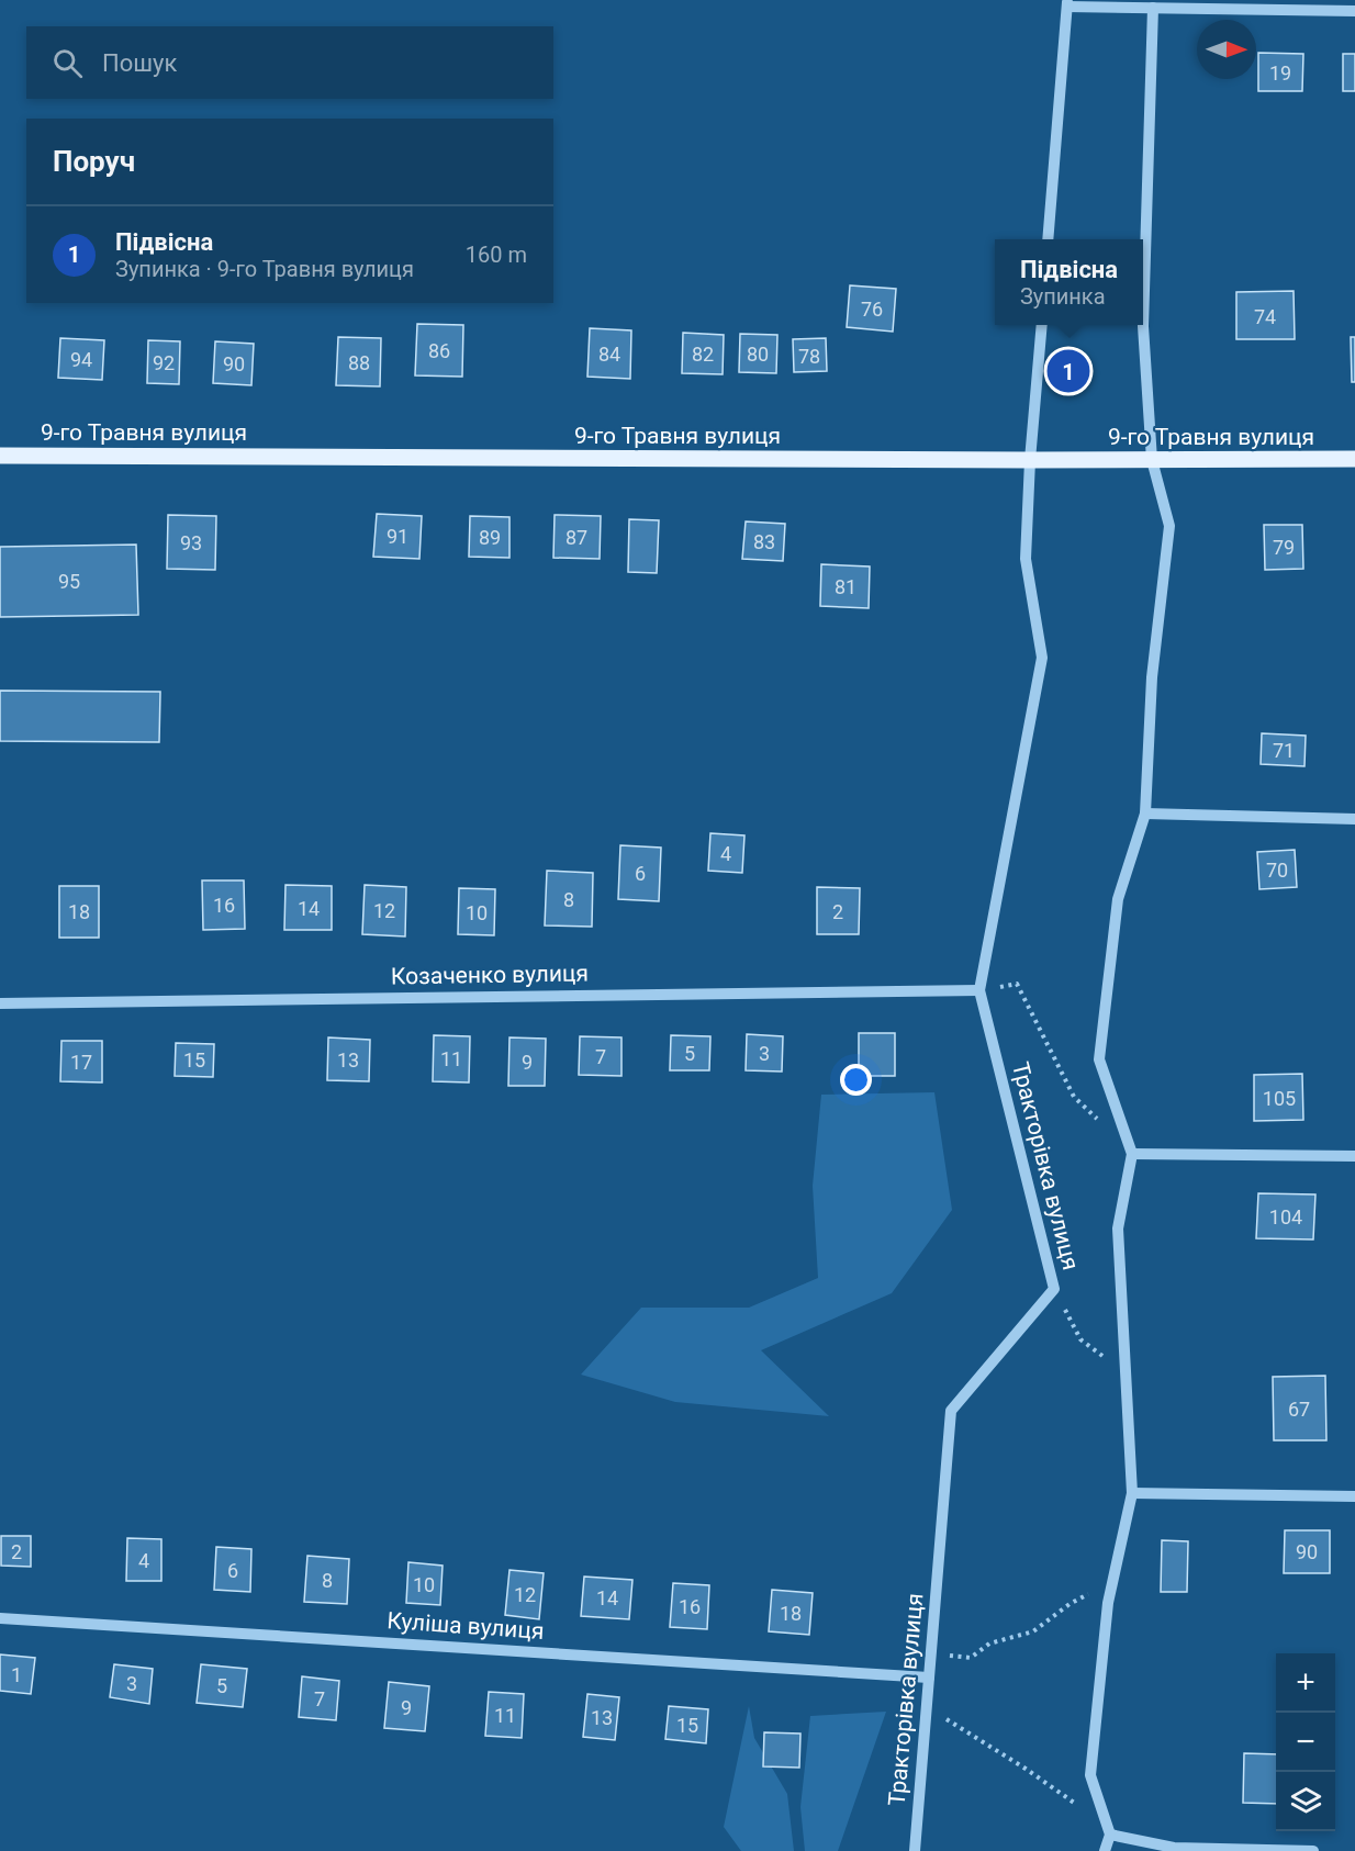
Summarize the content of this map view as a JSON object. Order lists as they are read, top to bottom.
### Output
{
  "streets": {
    "main road": ["9-го Травня вулиця"],
    "street": ["Козаченко вулиця", "Тракторівка вулиця", "Куліша вулиця"]
  },
  "crossings": [
    ["9-го Травня вулиця", "Тракторівка вулиця"],
    ["Козаченко вулиця", "Тракторівка вулиця"],
    ["Тракторівка вулиця", "Куліша вулиця"]
  ],
  "house_numbers": [
    "19",
    "76",
    "74",
    "86",
    "84",
    "82",
    "80",
    "78",
    "94",
    "92",
    "88",
    "90",
    "91",
    "89",
    "87",
    "83",
    "93",
    "79",
    "95",
    "81",
    "71",
    "4",
    "70",
    "6",
    "8",
    "16",
    "14",
    "12",
    "18",
    "2",
    "10",
    "5",
    "3",
    "7",
    "11",
    "15",
    "13",
    "17",
    "9",
    "105",
    "104",
    "67",
    "2",
    "90",
    "4",
    "6",
    "8",
    "10",
    "12",
    "14",
    "16",
    "18",
    "1",
    "3",
    "5",
    "7",
    "9",
    "11",
    "13",
    "15"
  ],
  "north": "right",
  "page": {
    "search": "Пошук",
    "heading": "Поруч",
    "list": [
      {
        "mark": "1",
        "name": "Підвісна",
        "note": "Зупинка · 9-го Травня вулиця",
        "value": "160 m"
      }
    ],
    "popup": ["Підвісна", "Зупинка"],
    "pins": "1",
    "map_buttons": ["+", "−"]
  }
}
